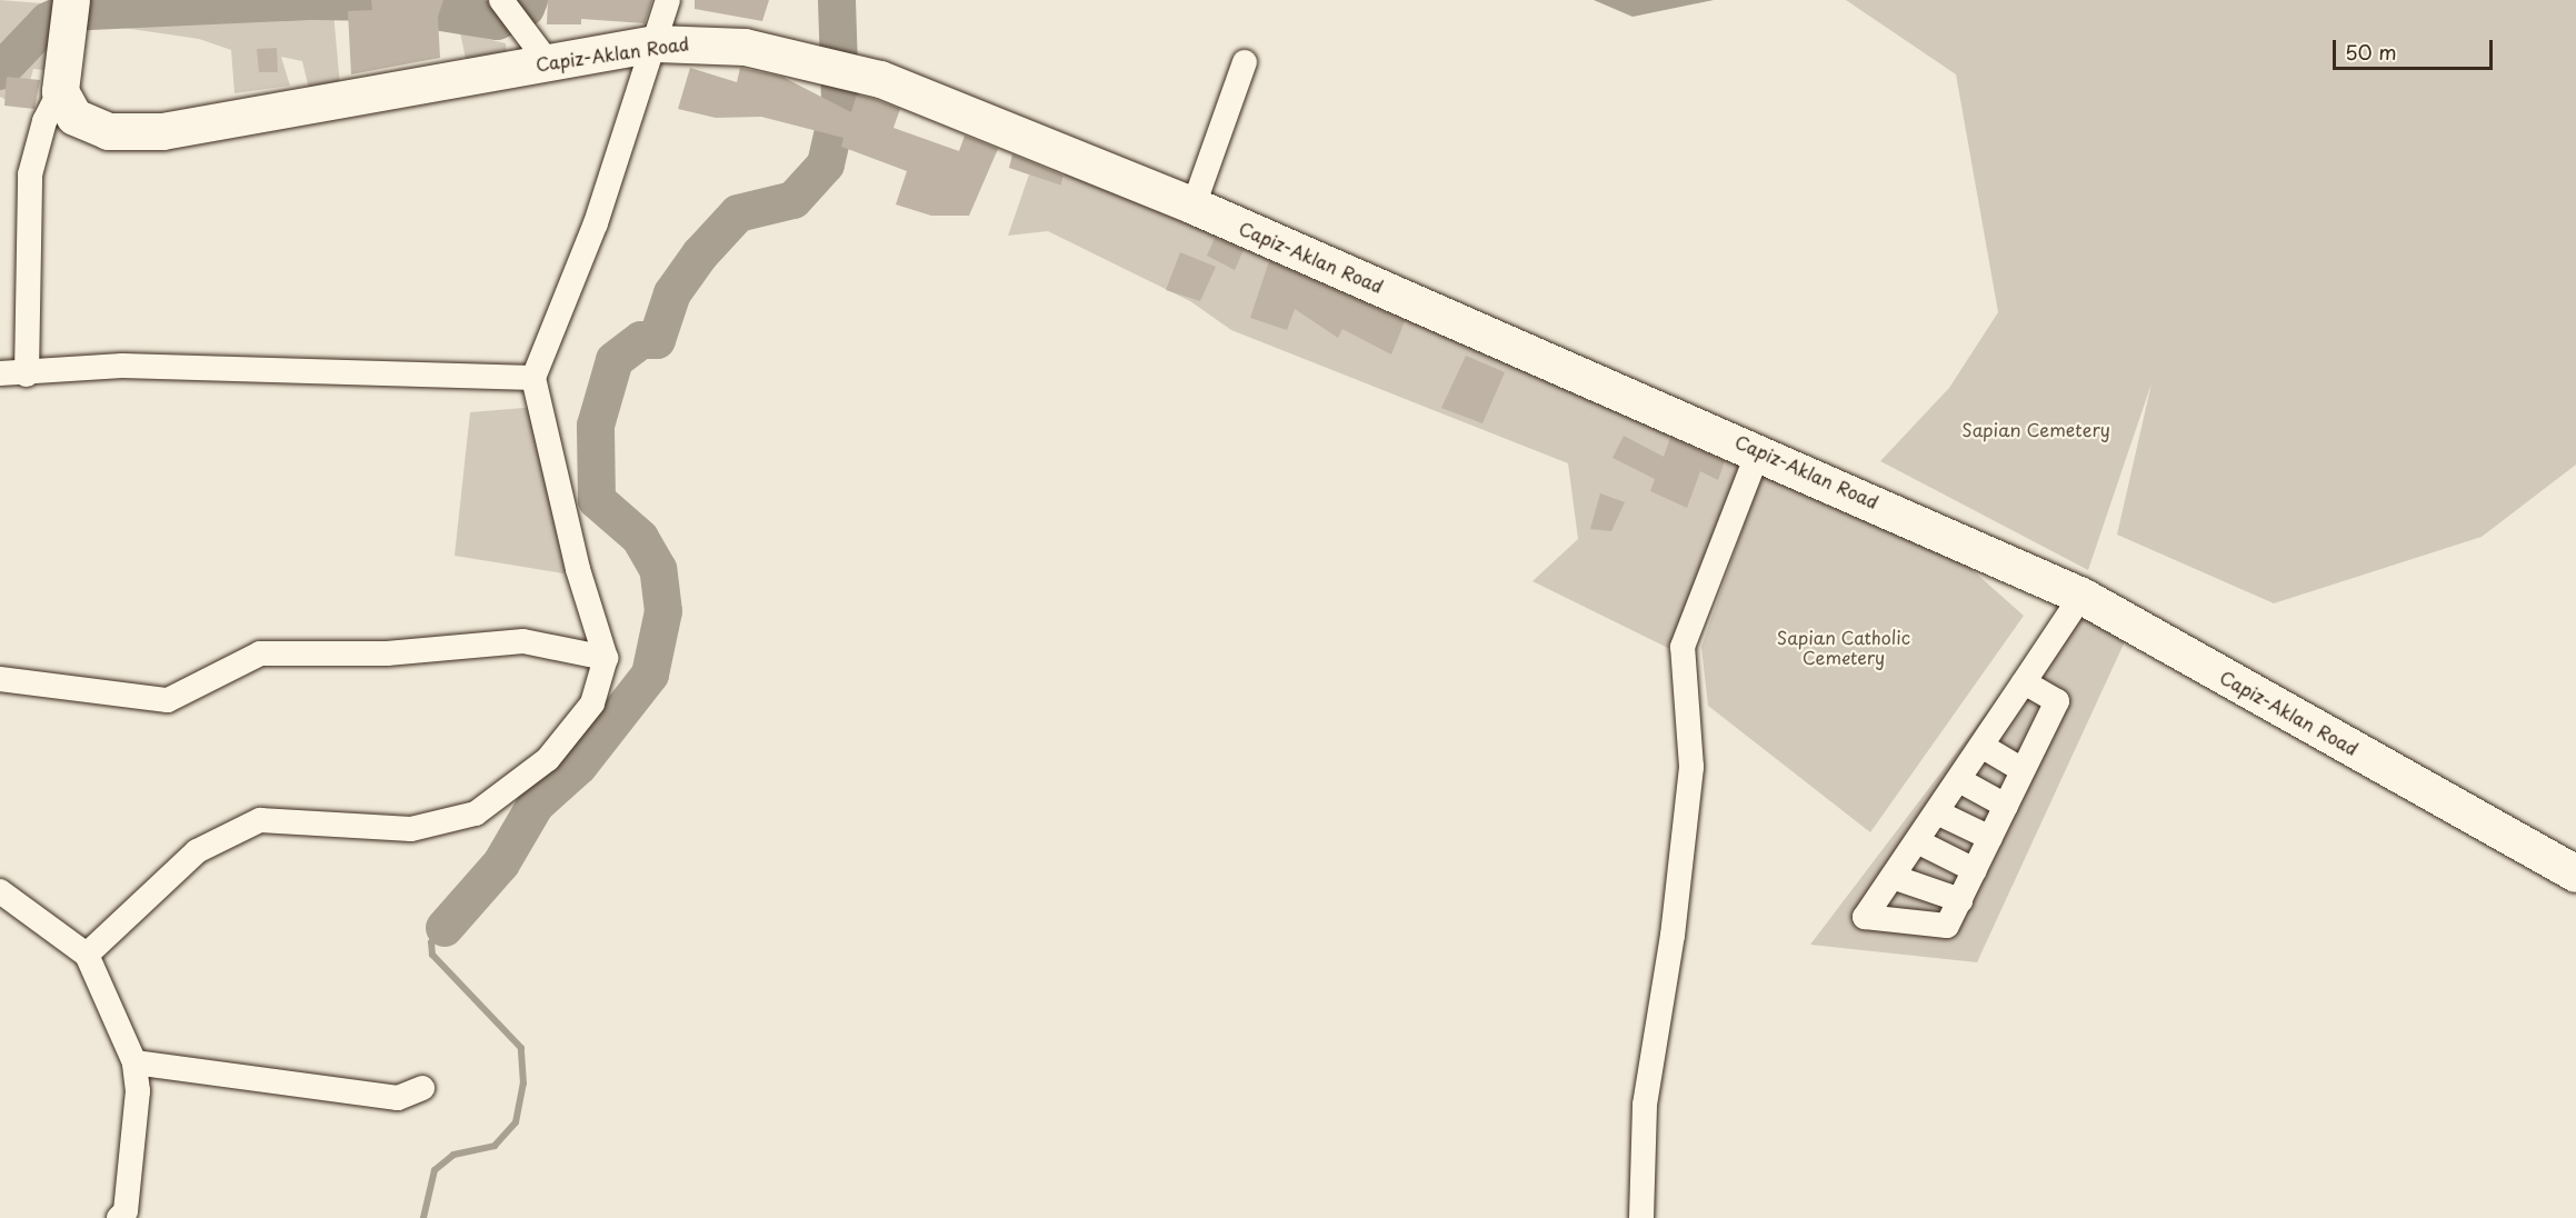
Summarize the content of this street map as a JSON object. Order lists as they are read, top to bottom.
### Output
{
  "streets": {
    "main road": ["Capiz-Aklan Road"]
  },
  "parks": ["Sapian Cemetery", "Sapian Catholic Cemetery"],
  "scale_bar": "50 m"
}
